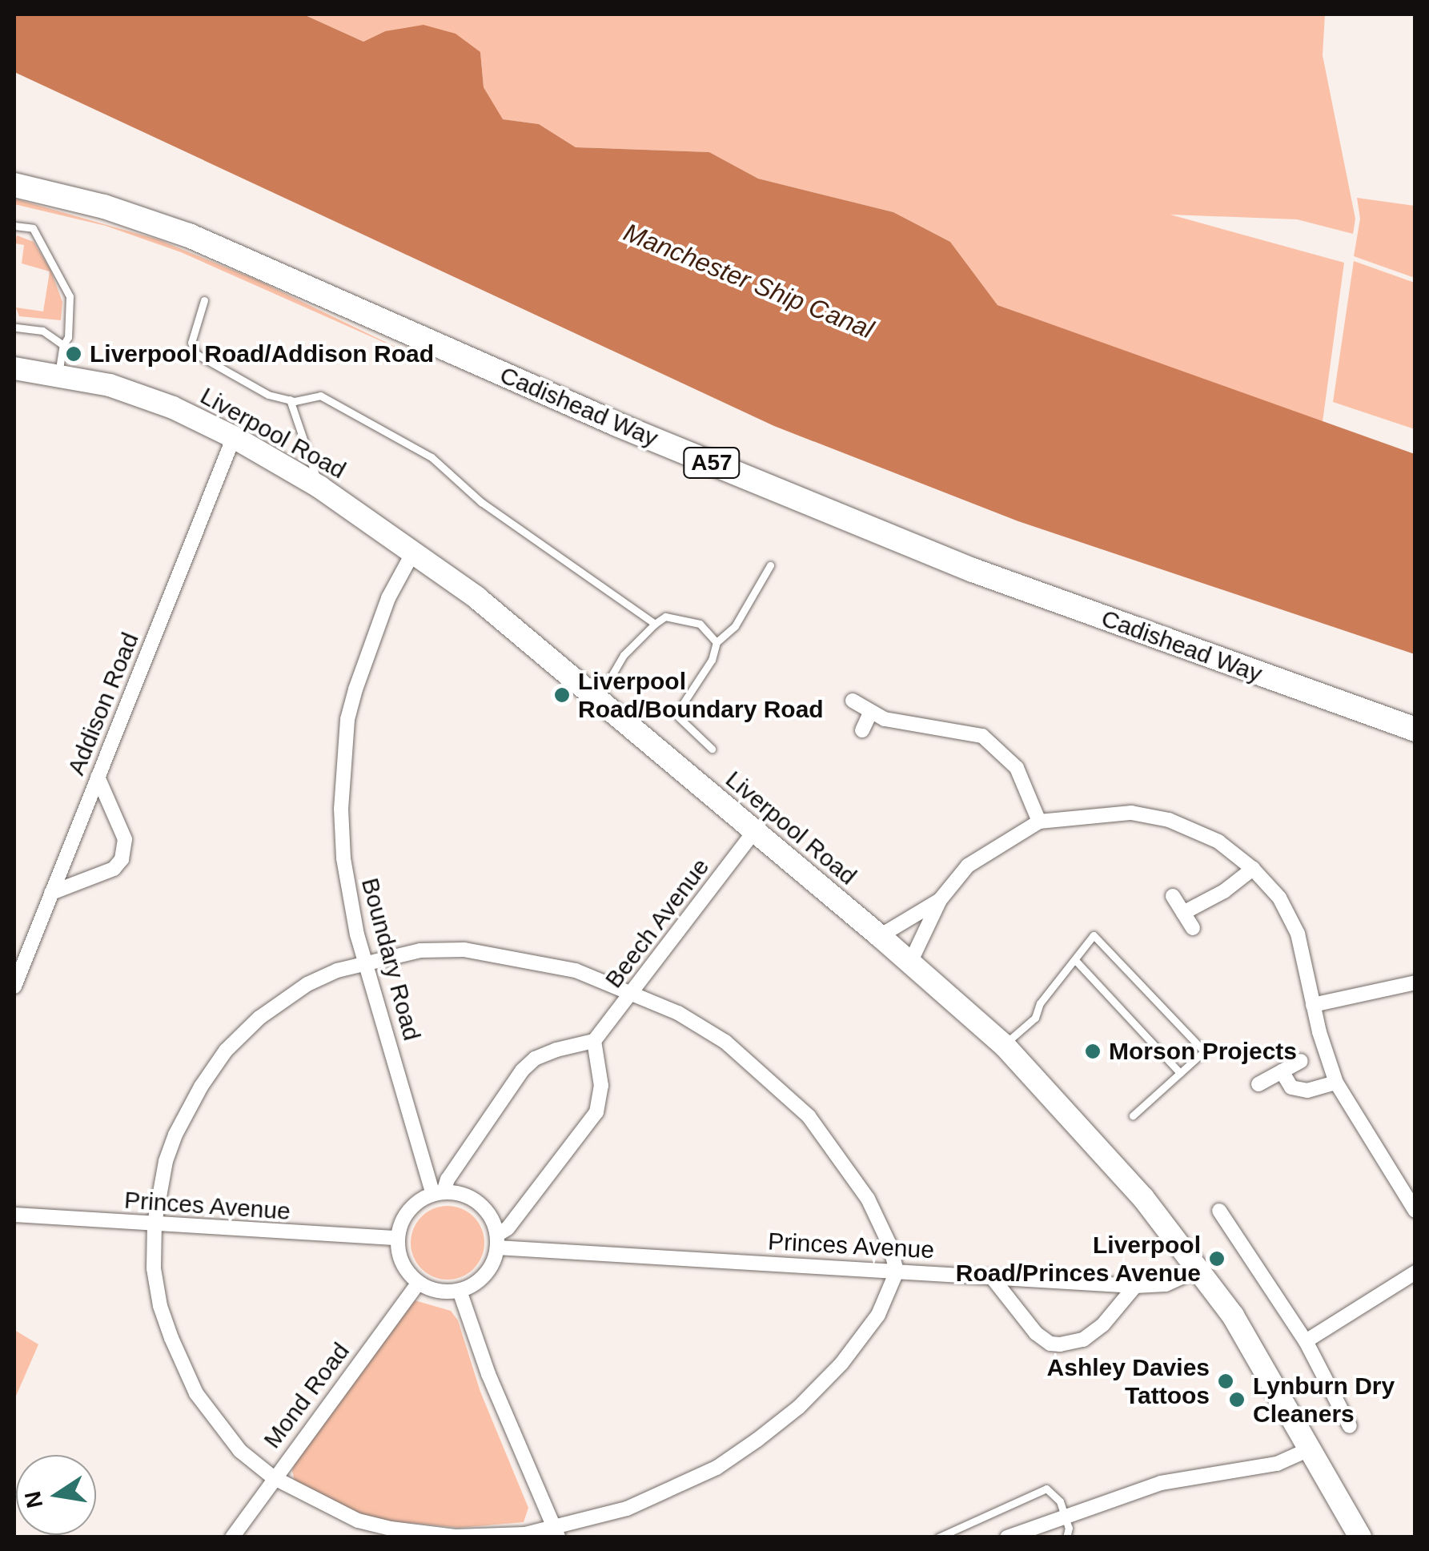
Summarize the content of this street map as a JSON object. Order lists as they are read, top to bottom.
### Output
{
  "streets": {
    "highway": ["Cadishead Way", "A57"],
    "main road": ["Liverpool Road"],
    "street": [
      "Addison Road",
      "Beech Avenue",
      "Boundary Road",
      "Princes Avenue",
      "Mond Road"
    ]
  },
  "crossings": [
    ["Liverpool Road", "Addison Road"],
    ["Liverpool Road", "Beech Avenue"],
    ["Liverpool Road", "Boundary Road"],
    ["Liverpool Road", "Princes Avenue"],
    ["Boundary Road", "Princes Avenue"],
    ["Boundary Road", "Mond Road"],
    ["Princes Avenue", "Mond Road"]
  ],
  "water": ["Manchester Ship Canal"],
  "places": [
    "Liverpool Road/Addison Road",
    "Liverpool Road/Boundary Road",
    "Morson Projects",
    "Liverpool Road/Princes Avenue",
    "Ashley Davies Tattoos",
    "Lynburn Dry Cleaners"
  ],
  "north": "left"
}
